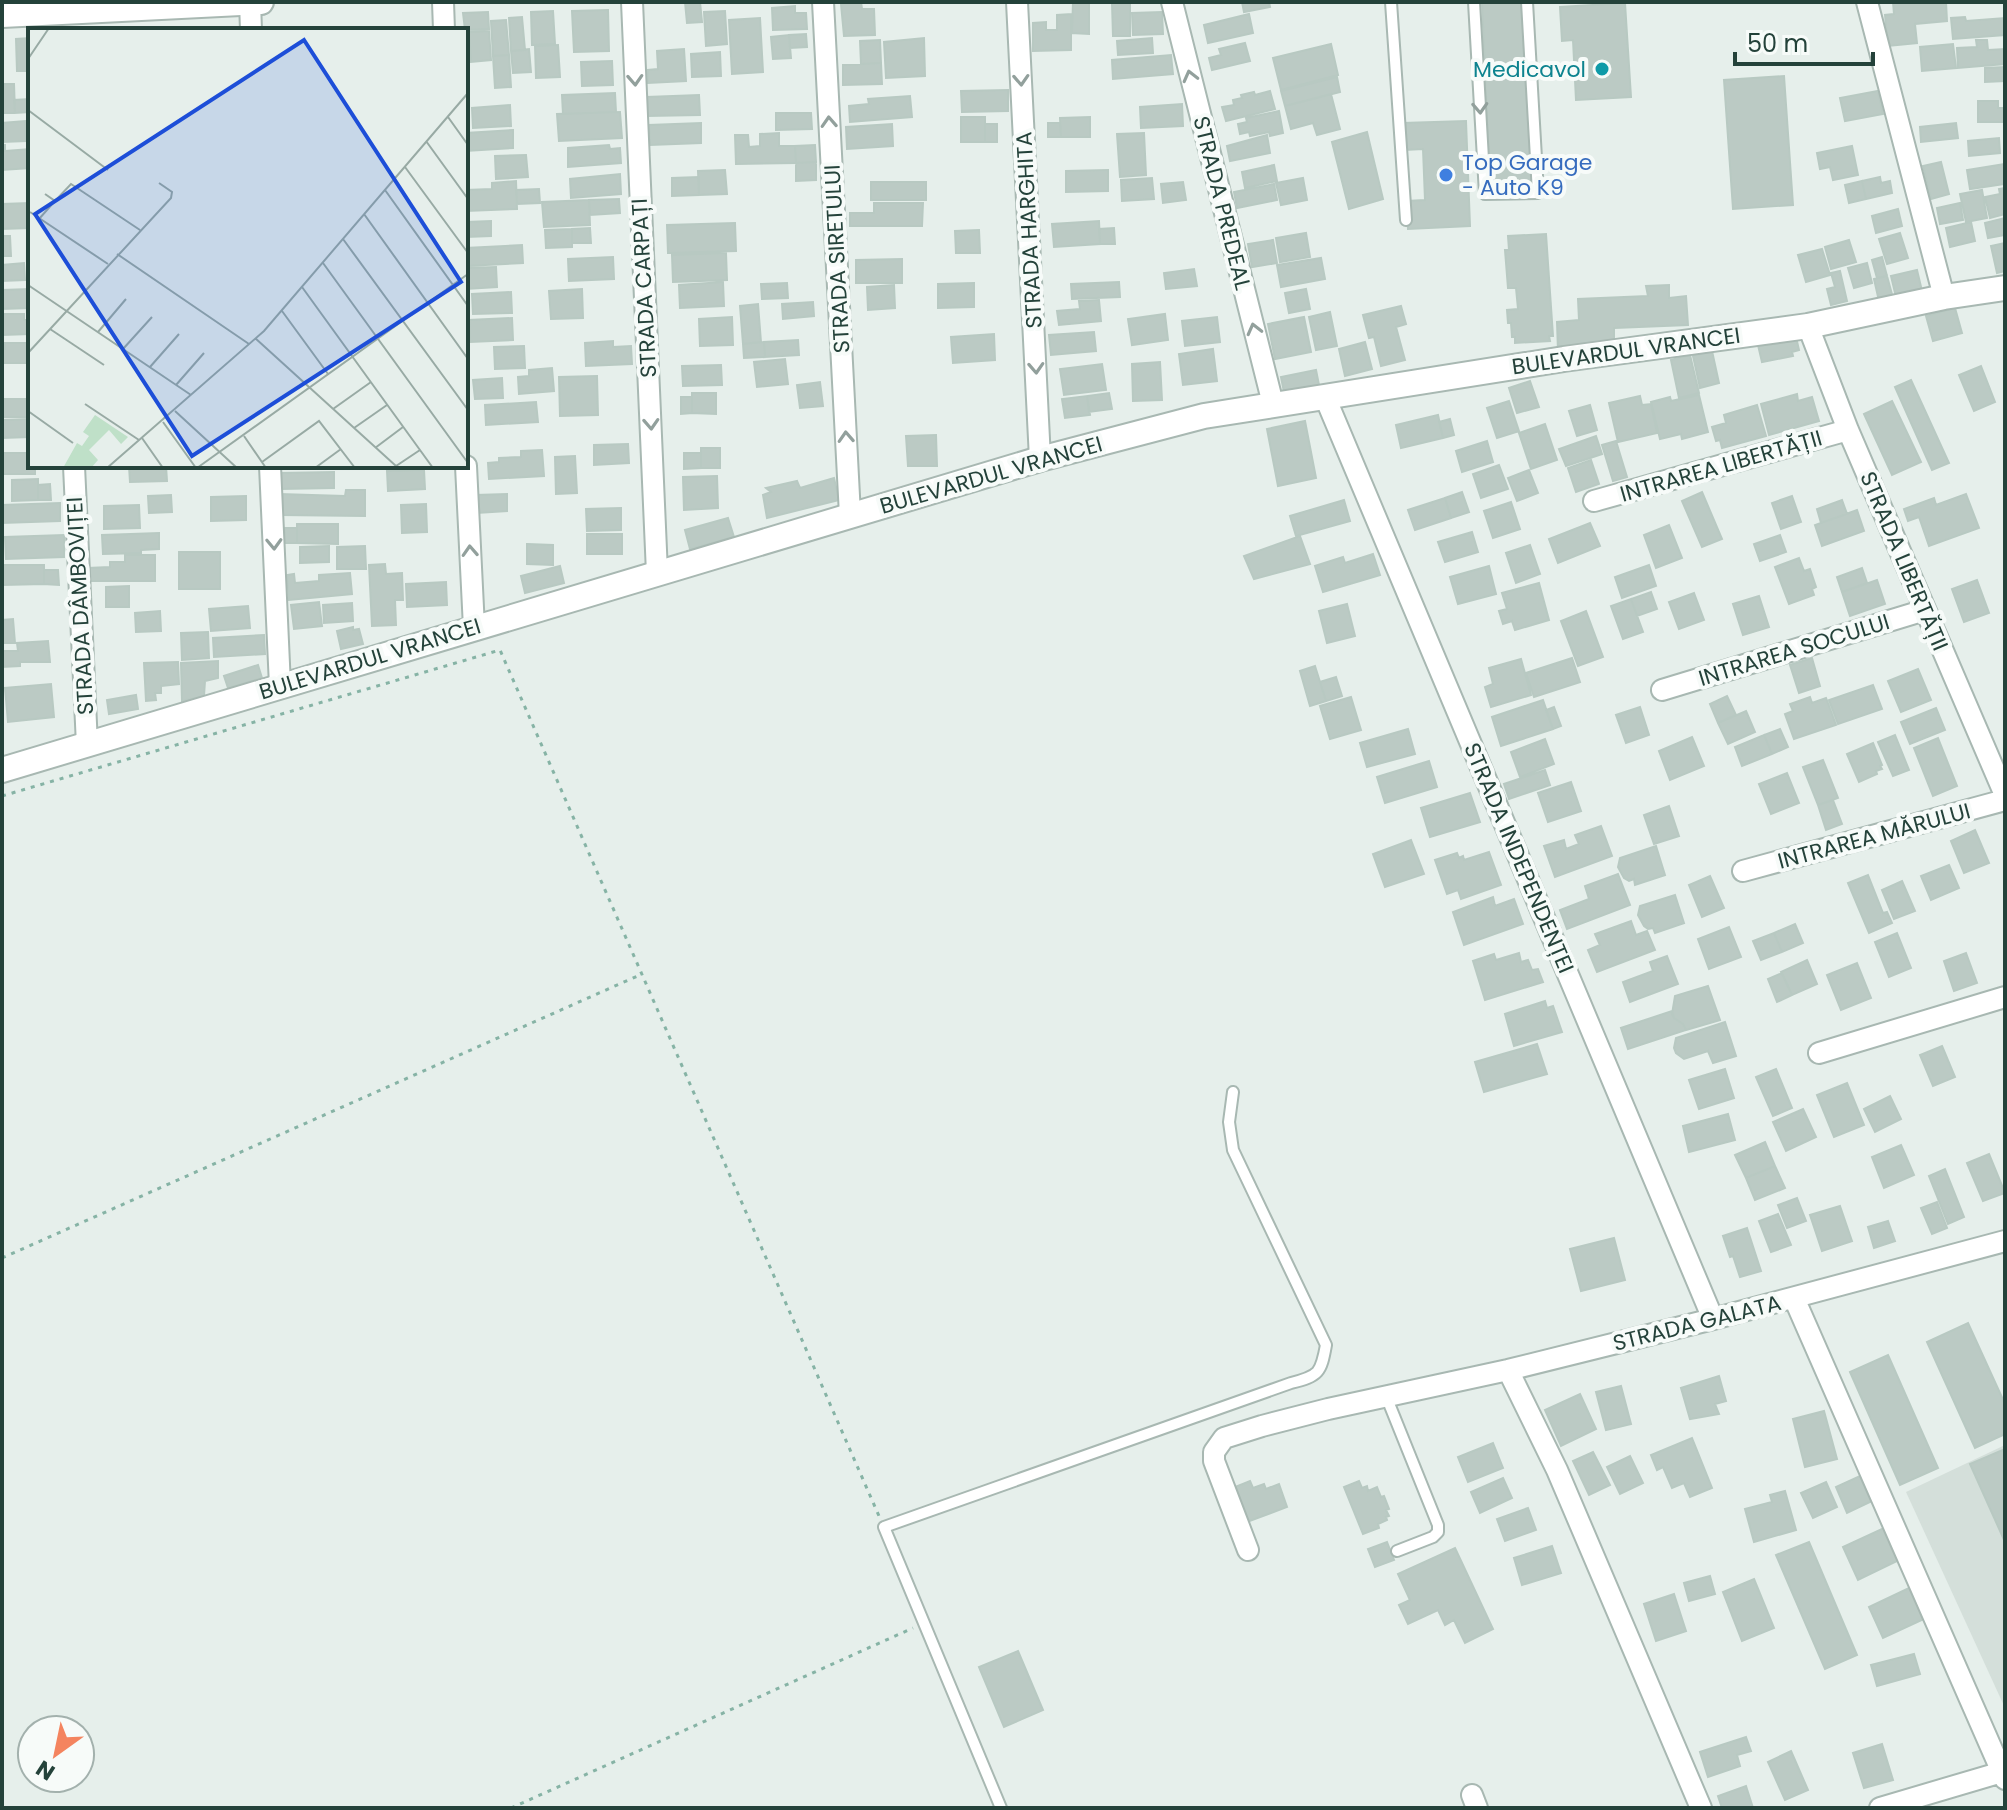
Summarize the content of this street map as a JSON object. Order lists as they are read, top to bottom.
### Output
{
  "streets": {
    "street": [
      "STRADA PREDEAL",
      "STRADA HARGHITA",
      "STRADA SIRETULUI",
      "STRADA CARPAȚI",
      "BULEVARDUL VRANCEI",
      "INTRAREA LIBERTĂȚII",
      "STRADA LIBERTĂȚII",
      "STRADA DÂMBOVIȚEI",
      "INTRAREA SOCULUI",
      "INTRAREA MĂRULUI",
      "STRADA INDEPENDENȚEI",
      "STRADA GALATA"
    ]
  },
  "crossings": [
    ["STRADA PREDEAL", "BULEVARDUL VRANCEI"],
    ["STRADA HARGHITA", "BULEVARDUL VRANCEI"],
    ["STRADA SIRETULUI", "BULEVARDUL VRANCEI"],
    ["STRADA CARPAȚI", "BULEVARDUL VRANCEI"],
    ["BULEVARDUL VRANCEI", "STRADA LIBERTĂȚII"],
    ["BULEVARDUL VRANCEI", "STRADA DÂMBOVIȚEI"],
    ["BULEVARDUL VRANCEI", "STRADA INDEPENDENȚEI"],
    ["INTRAREA LIBERTĂȚII", "STRADA LIBERTĂȚII"],
    ["STRADA LIBERTĂȚII", "INTRAREA SOCULUI"],
    ["STRADA LIBERTĂȚII", "INTRAREA MĂRULUI"],
    ["STRADA INDEPENDENȚEI", "STRADA GALATA"]
  ],
  "one_way": [
    "STRADA PREDEAL",
    "STRADA HARGHITA",
    "STRADA SIRETULUI",
    "STRADA CARPAȚI"
  ],
  "places": ["Medicavol", "Top Garage - Auto K9"],
  "scale_bar": "50 m",
  "north": "bottom left"
}
